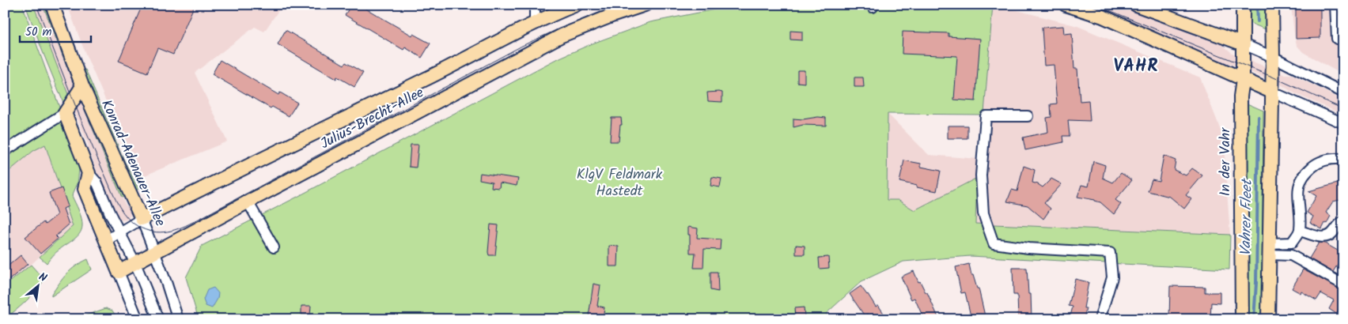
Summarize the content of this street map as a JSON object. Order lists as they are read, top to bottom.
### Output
{
  "streets": {
    "main road": ["Julius-Brecht-Allee", "In der Vahr", "Konrad-Adenauer-Allee"]
  },
  "crossings": [
    ["Julius-Brecht-Allee", "Konrad-Adenauer-Allee"]
  ],
  "districts": ["VAHR"],
  "water": ["Vahrer Fleet"],
  "parks": ["KlgV Feldmark Hastedt"],
  "scale_bar": "50 m",
  "north": "top right"
}
